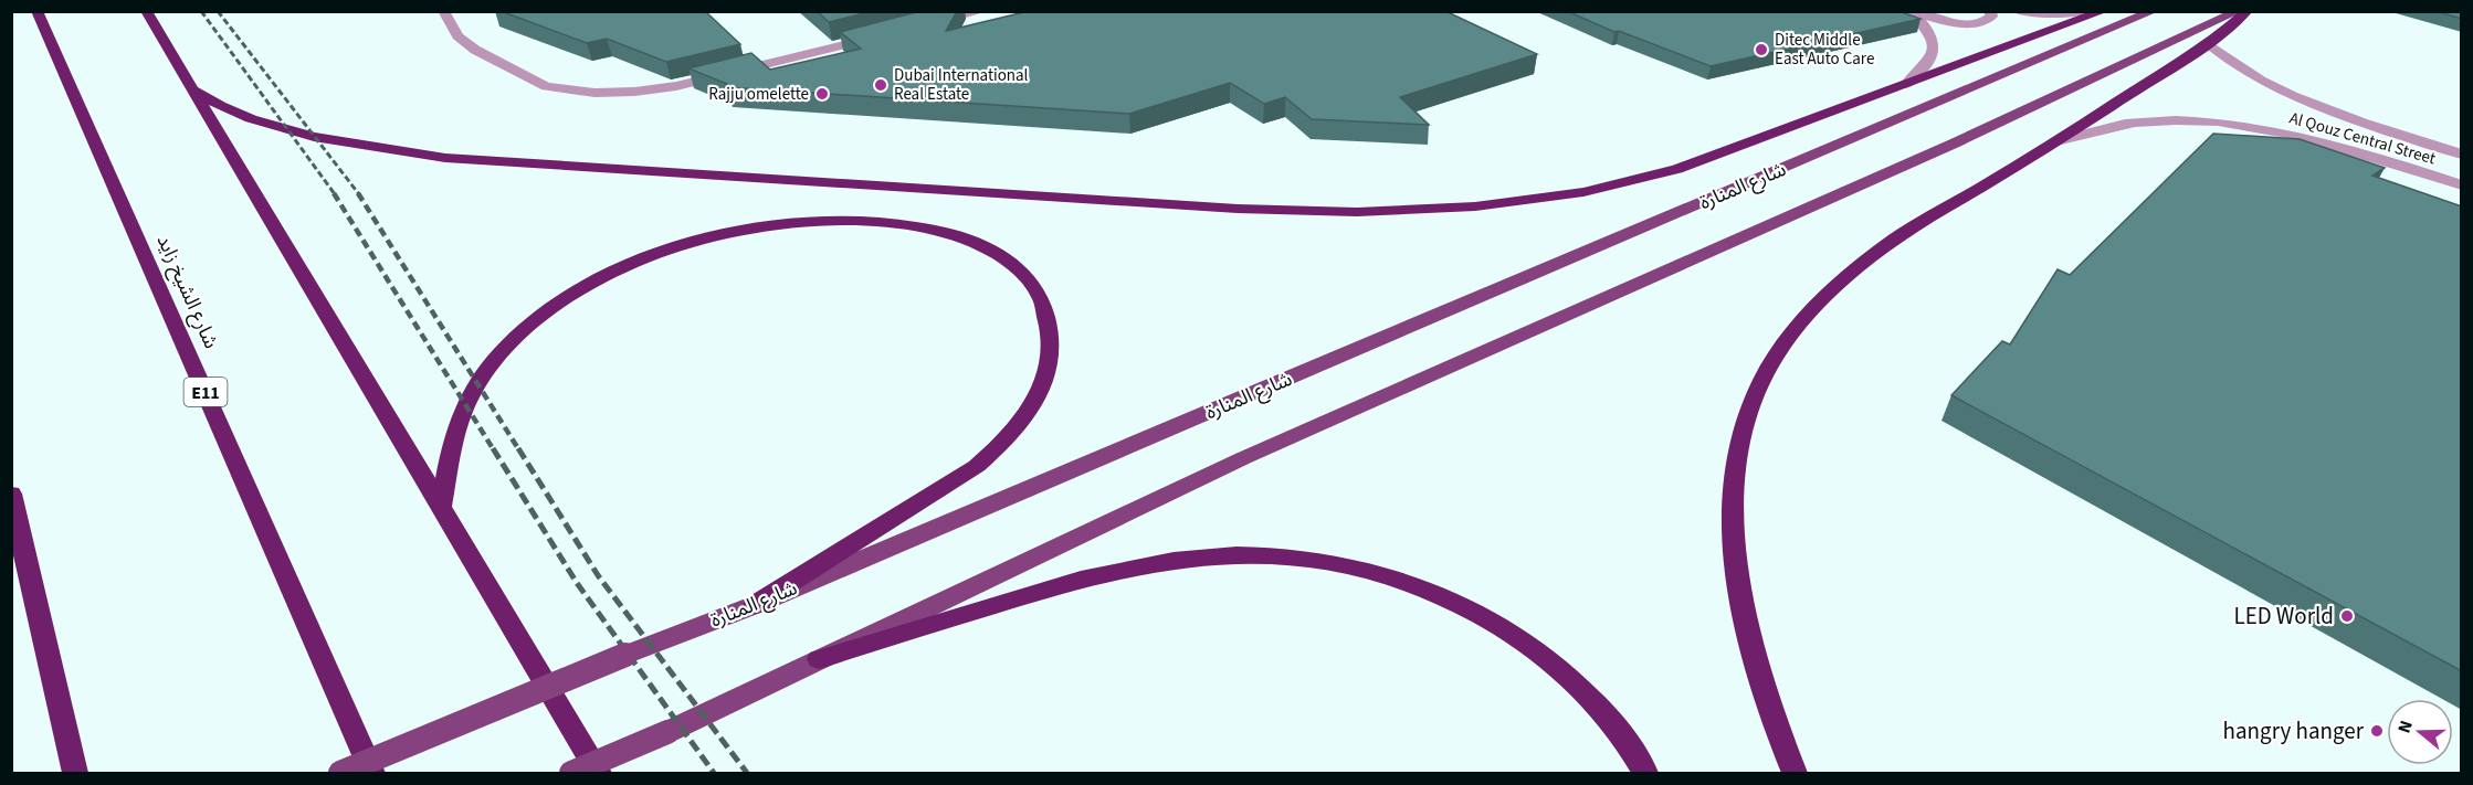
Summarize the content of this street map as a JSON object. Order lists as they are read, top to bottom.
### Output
{
  "streets": {
    "highway": ["شارع الشيخ زايد", "E11"],
    "main road": ["شارع المنارة"],
    "street": ["Al Qouz Central Street"]
  },
  "places": [
    "Ditec Middle East Auto Care",
    "Dubai International Real Estate",
    "Rajju omelette",
    "LED World",
    "hangry hanger"
  ],
  "north": "left"
}
